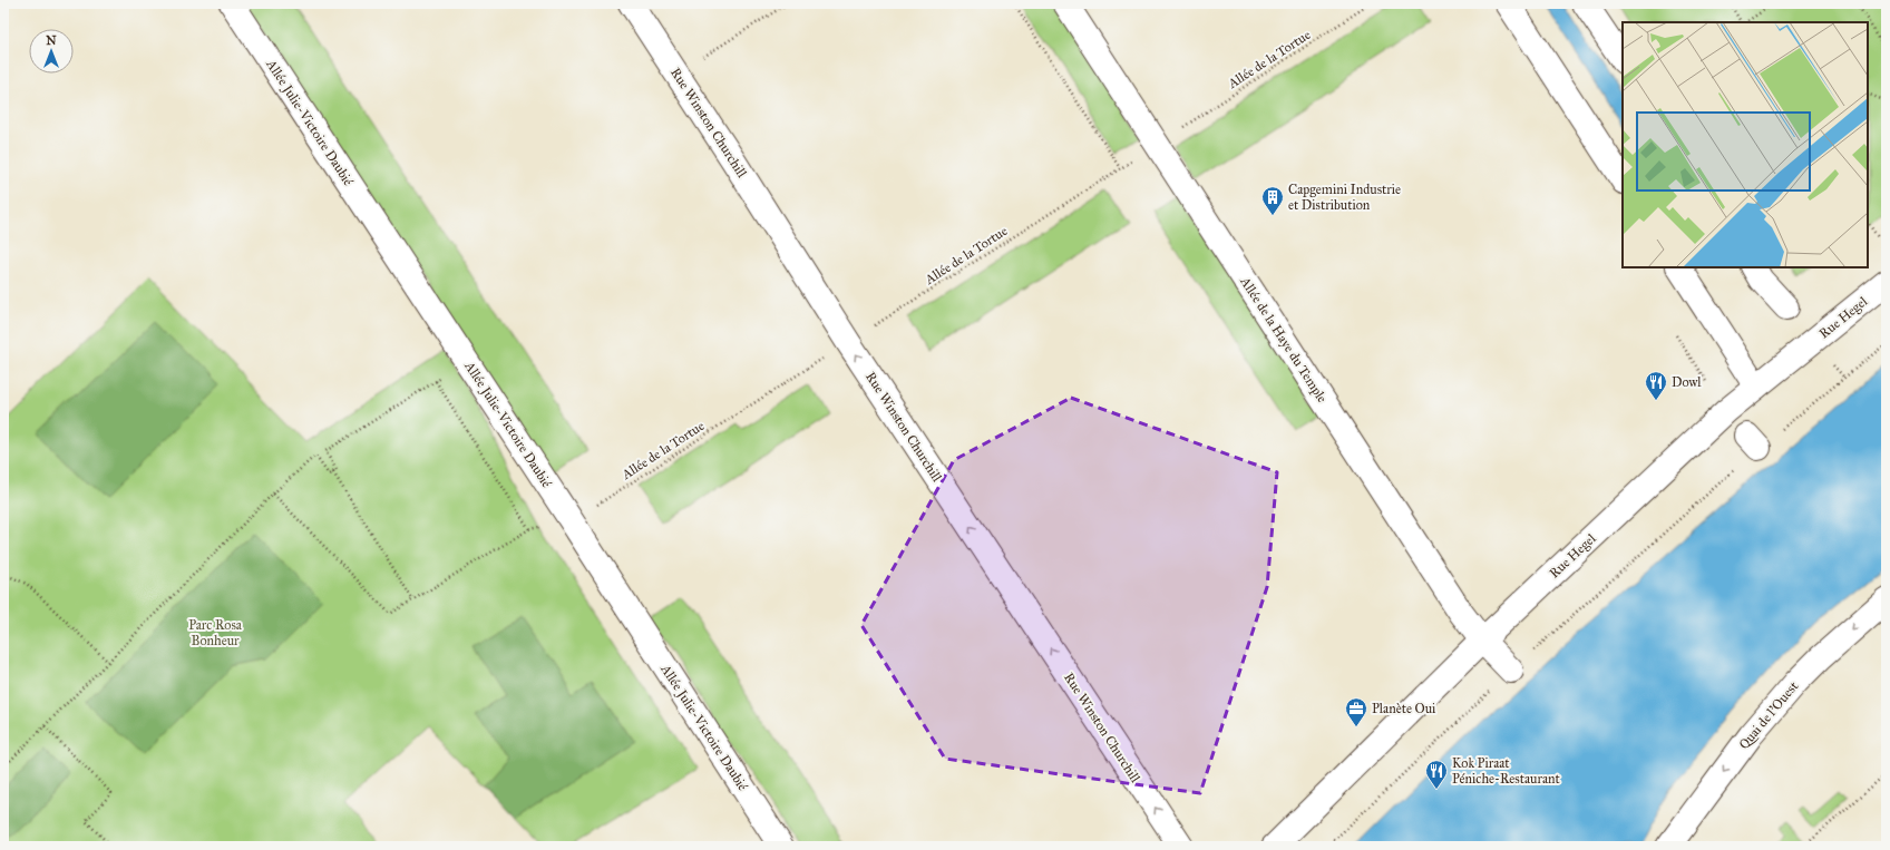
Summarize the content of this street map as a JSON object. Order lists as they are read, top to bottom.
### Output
{
  "streets": {
    "street": [
      "Allée Julie-Victoire Daubié",
      "Rue Winston Churchill",
      "Rue Hegel",
      "Allée de la Haye du Temple",
      "Quai de l'Ouest"
    ],
    "path": ["Allée de la Tortue"]
  },
  "crossings": [
    ["Allée de la Tortue", "Allée Julie-Victoire Daubié"],
    ["Allée de la Tortue", "Rue Winston Churchill"],
    ["Allée de la Tortue", "Allée de la Haye du Temple"],
    ["Rue Hegel", "Allée de la Haye du Temple"]
  ],
  "one_way": ["Rue Winston Churchill", "Quai de l'Ouest"],
  "parks": ["Parc Rosa Bonheur"],
  "places": {
    "building": ["Capgemini Industrie et Distribution"],
    "restaurant": ["Dowl", "Kok Piraat Péniche-Restaurant"],
    "office": ["Planète Oui"]
  },
  "north": "top"
}
